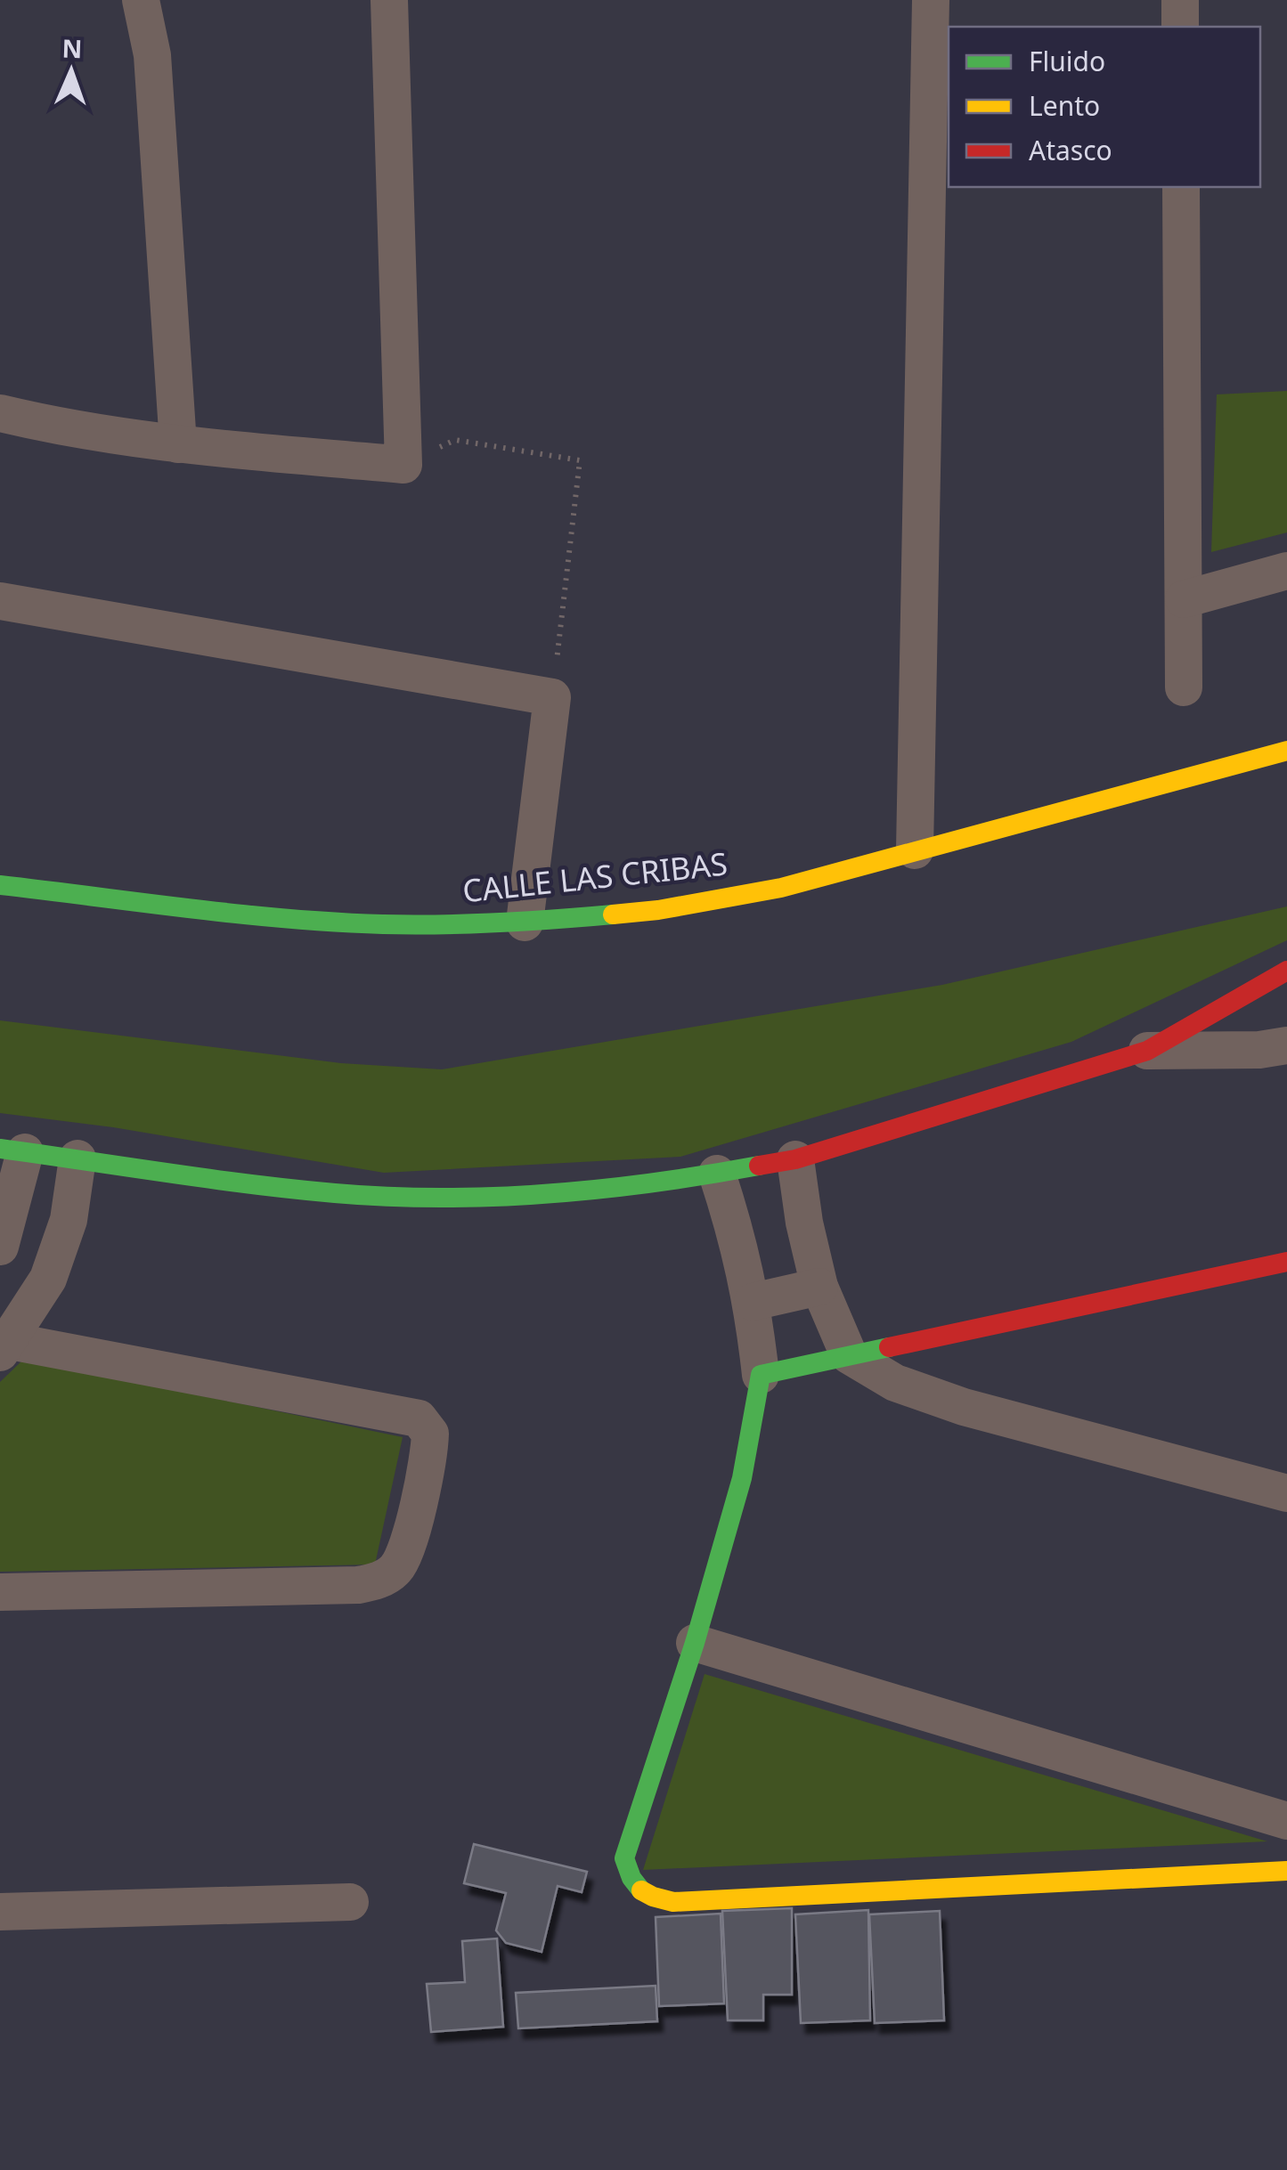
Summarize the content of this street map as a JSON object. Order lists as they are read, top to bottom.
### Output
{
  "streets": {
    "street": ["CALLE LAS CRIBAS"]
  },
  "legend": ["Fluido", "Lento", "Atasco"],
  "north": "top"
}
